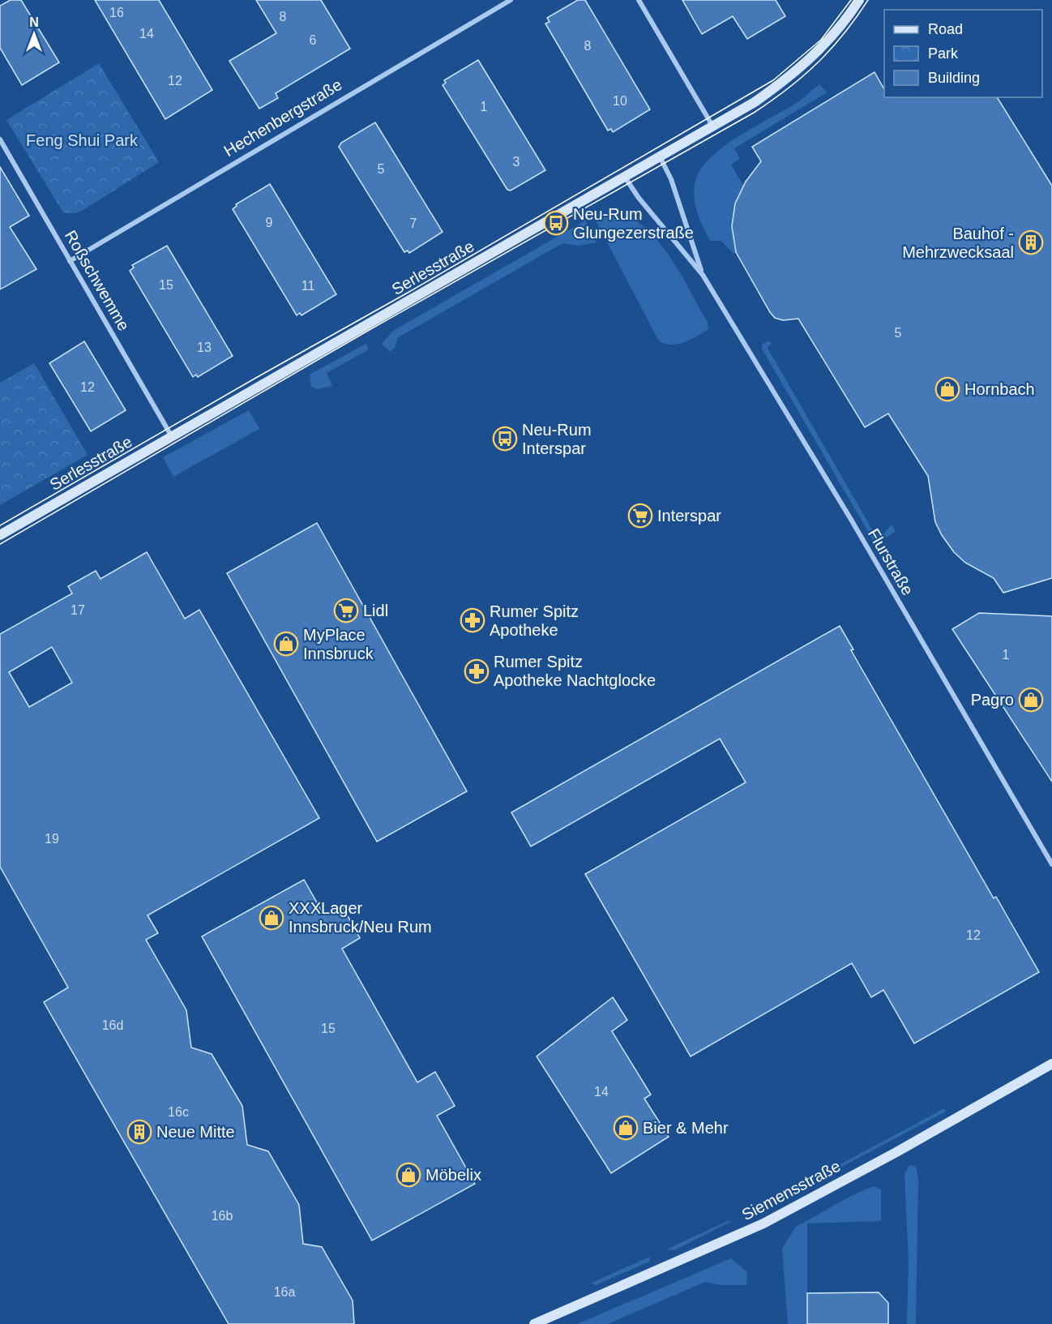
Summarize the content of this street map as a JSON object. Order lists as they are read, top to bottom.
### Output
{
  "streets": {
    "street": [
      "Hechenbergstraße",
      "Serlesstraße",
      "Roßschwemme",
      "Flurstraße",
      "Siemensstraße"
    ]
  },
  "crossings": [
    ["Hechenbergstraße", "Roßschwemme"],
    ["Serlesstraße", "Roßschwemme"],
    ["Serlesstraße", "Flurstraße"]
  ],
  "parks": ["Feng Shui Park"],
  "places": {
    "bus stop": ["Neu-Rum Glungezerstraße", "Neu-Rum Interspar"],
    "building": ["Bauhof - Mehrzwecksaal", "Neue Mitte"],
    "shop": [
      "Hornbach",
      "MyPlace Innsbruck",
      "Pagro",
      "XXXLager Innsbruck/Neu Rum",
      "Bier & Mehr",
      "Möbelix"
    ],
    "supermarket": ["Interspar", "Lidl"],
    "pharmacy": ["Rumer Spitz Apotheke", "Rumer Spitz Apotheke Nachtglocke"]
  },
  "house_numbers": [
    "16",
    "8",
    "14",
    "6",
    "8",
    "12",
    "10",
    "1",
    "3",
    "5",
    "9",
    "7",
    "15",
    "11",
    "5",
    "13",
    "12",
    "17",
    "1",
    "19",
    "12",
    "16d",
    "15",
    "14",
    "16c",
    "16b",
    "16a"
  ],
  "legend": ["Road", "Park", "Building"],
  "north": "top"
}
